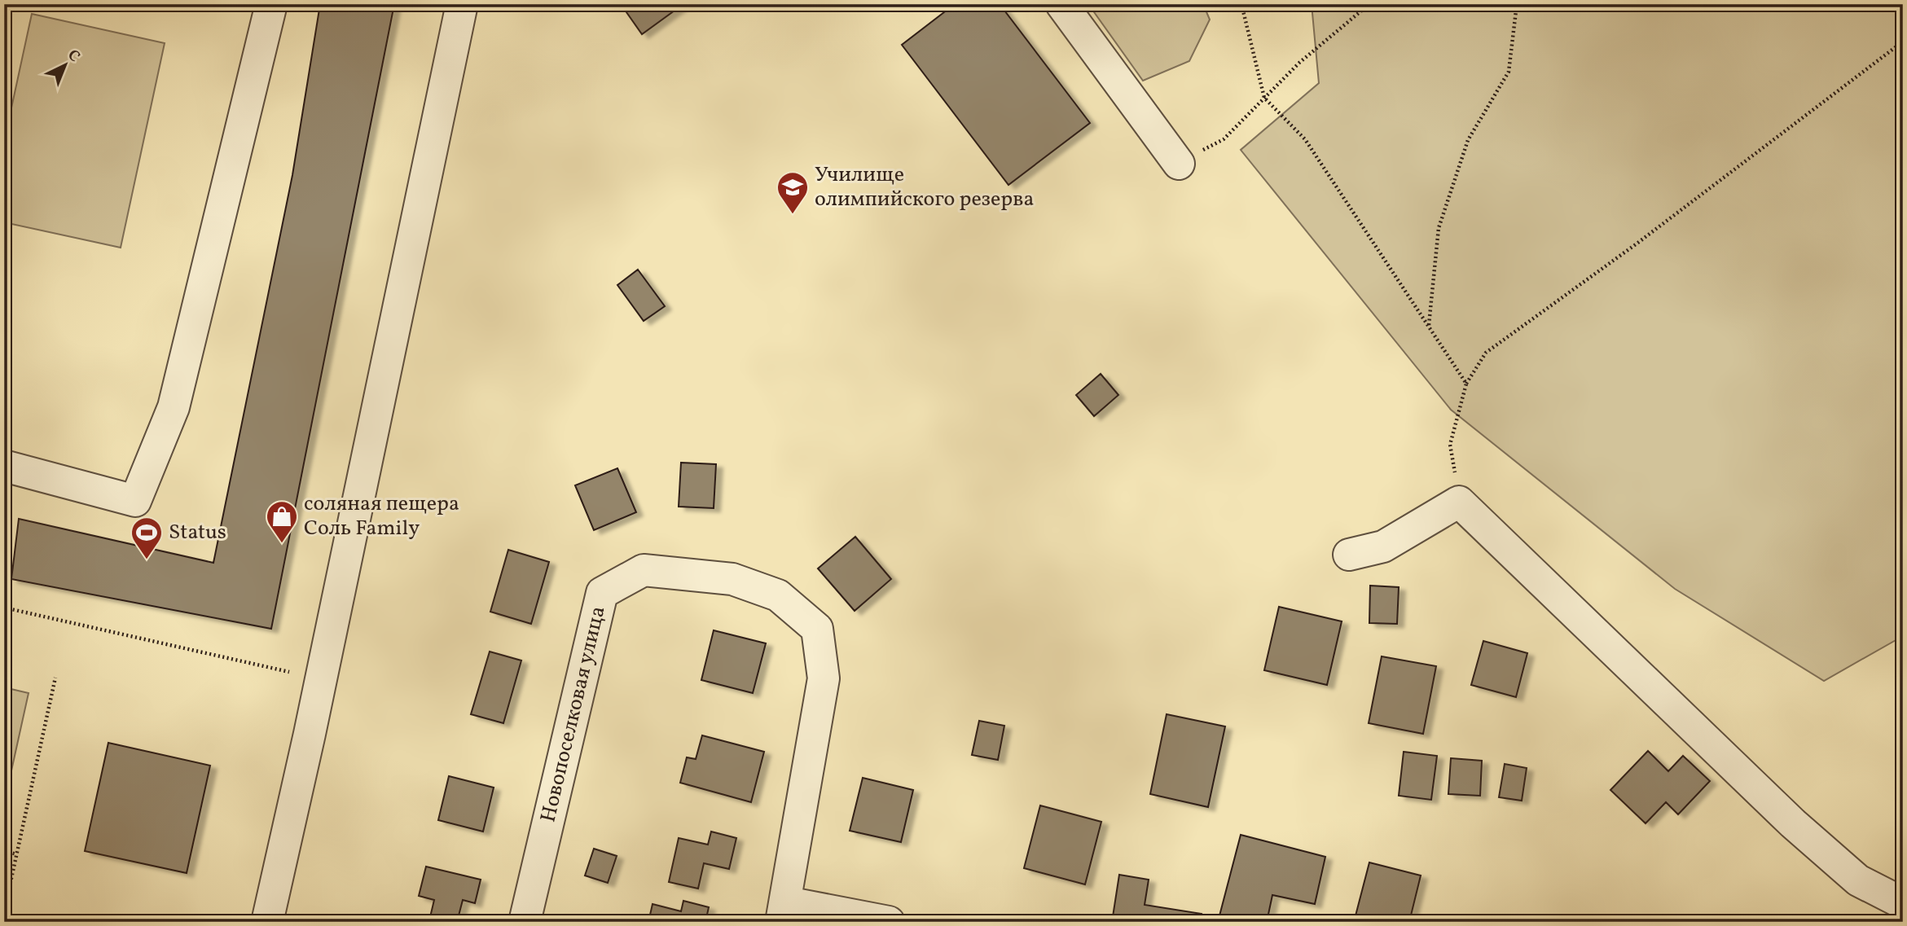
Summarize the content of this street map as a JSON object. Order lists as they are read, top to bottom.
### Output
{
  "streets": {
    "street": ["Новопоселковая улица"]
  },
  "places": {
    "school or university": ["Училище олимпийского резерва"],
    "shop": ["соляная пещера Соль Family"],
    "sports": ["Status"]
  },
  "north": "top right"
}
